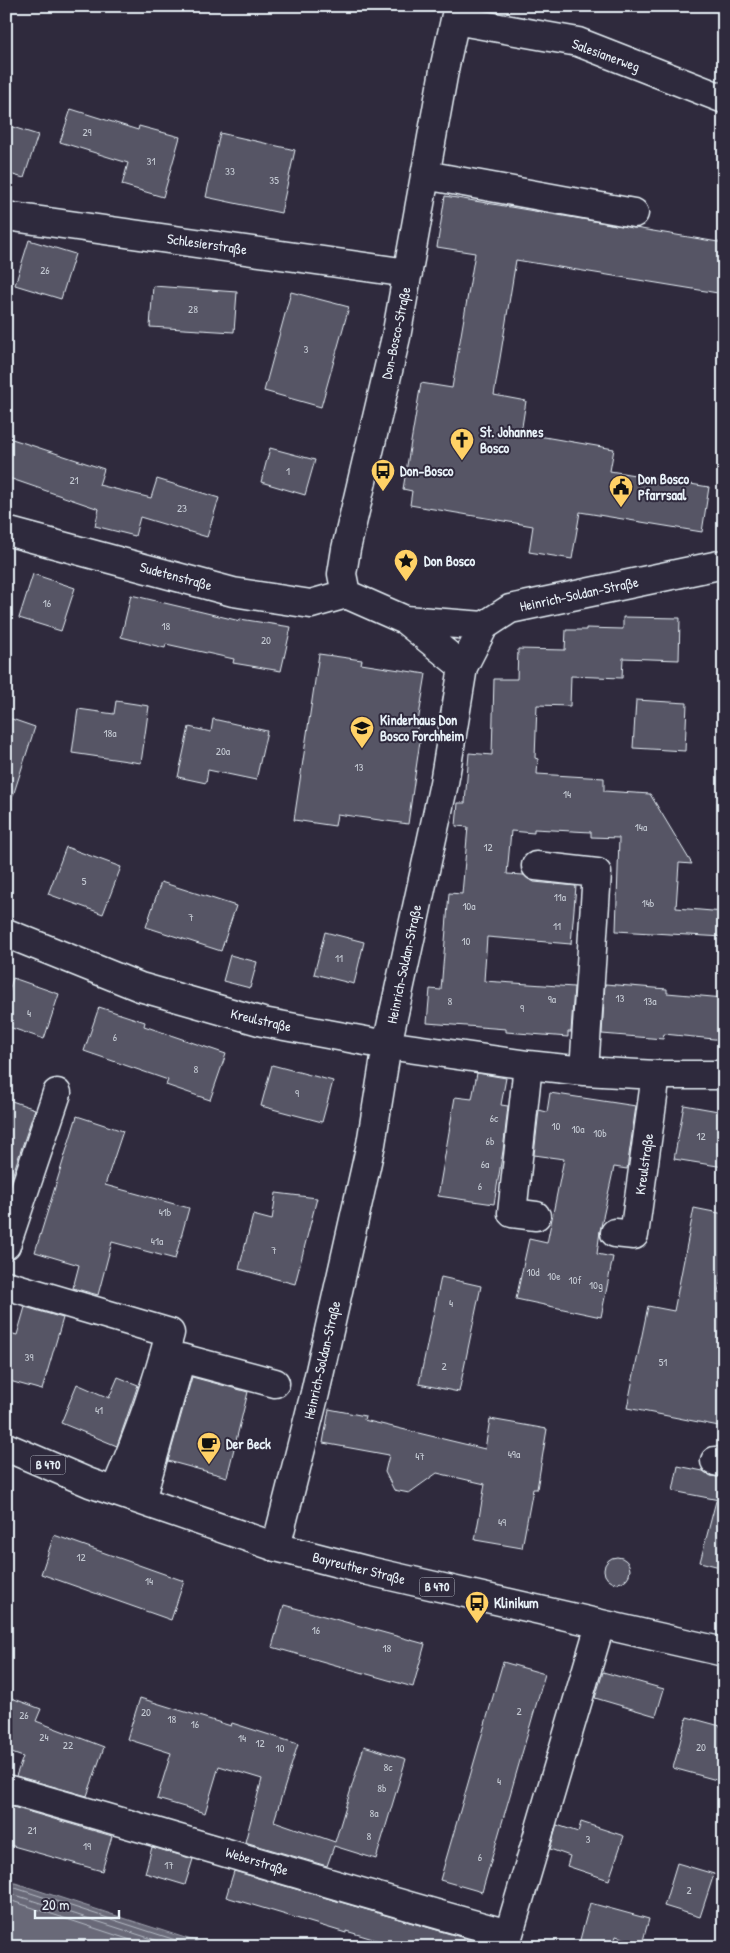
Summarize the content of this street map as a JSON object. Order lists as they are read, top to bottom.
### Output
{
  "streets": {
    "street": [
      "Salesianerweg",
      "Schlesierstraße",
      "Don-Bosco-Straße",
      "Sudetenstraße",
      "Heinrich-Soldan-Straße",
      "Kreulstraße",
      "B 470",
      "Bayreuther Straße",
      "Weberstraße"
    ]
  },
  "crossings": [
    ["Salesianerweg", "Don-Bosco-Straße"],
    ["Schlesierstraße", "Don-Bosco-Straße"],
    ["Don-Bosco-Straße", "Sudetenstraße"],
    ["Heinrich-Soldan-Straße", "Kreulstraße"],
    ["Heinrich-Soldan-Straße", "Bayreuther Straße"],
    ["Bayreuther Straße", "Weberstraße"]
  ],
  "places": {
    "church": ["St. Johannes Bosco"],
    "bus stop": ["Don-Bosco", "Klinikum"],
    "public building": ["Don Bosco Pfarrsaal"],
    "place": ["Don Bosco"],
    "school or university": ["Kinderhaus Don Bosco Forchheim"],
    "cafe": ["Der Beck"]
  },
  "house_numbers": [
    "29",
    "31",
    "33",
    "35",
    "26",
    "28",
    "3",
    "1",
    "21",
    "23",
    "16",
    "18",
    "20",
    "18a",
    "20a",
    "13",
    "14",
    "14a",
    "12",
    "5",
    "11a",
    "14b",
    "10a",
    "7",
    "11",
    "10",
    "11",
    "13",
    "9a",
    "8",
    "13a",
    "9",
    "4",
    "6",
    "8",
    "9",
    "6c",
    "10",
    "10a",
    "10b",
    "12",
    "6b",
    "6a",
    "6",
    "41b",
    "41a",
    "7",
    "10d",
    "10e",
    "10f",
    "10g",
    "4",
    "39",
    "51",
    "2",
    "41",
    "49a",
    "47",
    "49",
    "12",
    "14",
    "16",
    "18",
    "2",
    "20",
    "26",
    "18",
    "16",
    "24",
    "14",
    "12",
    "22",
    "20",
    "10",
    "8c",
    "4",
    "8b",
    "8a",
    "21",
    "8",
    "3",
    "19",
    "6",
    "17",
    "2"
  ],
  "scale_bar": "20 m"
}
